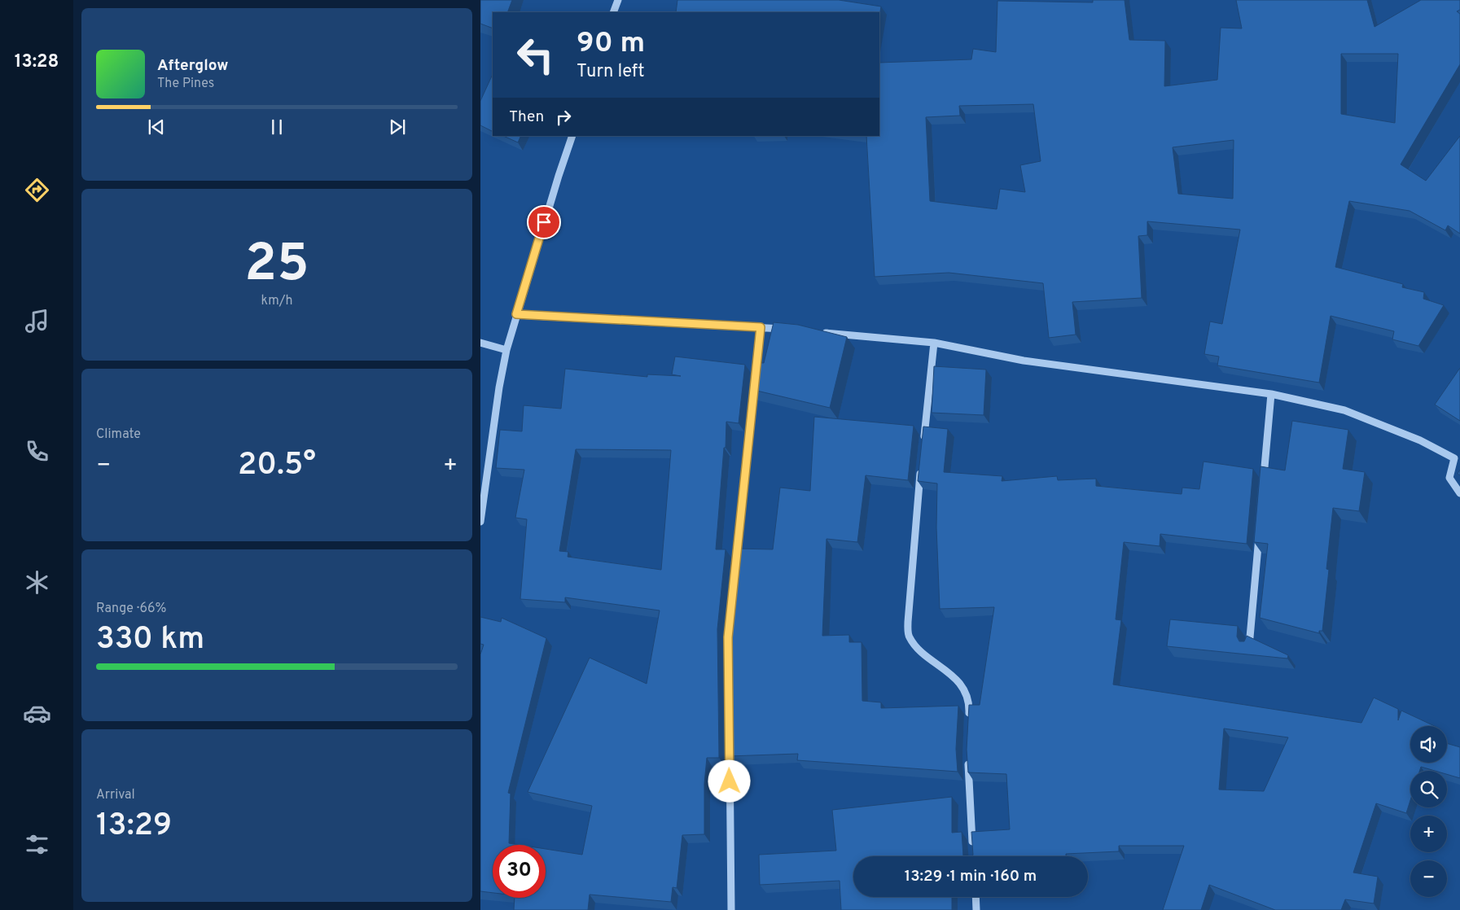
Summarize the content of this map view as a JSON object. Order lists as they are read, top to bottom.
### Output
{
  "page": {
    "tabs": "13:28",
    "turn": ["90 m", "Turn left"],
    "song": ["Afterglow", "The Pines"],
    "then": "Then",
    "tile": [
      ["25", "km/h"],
      "Climate",
      ["Range · 66%", "330 km"],
      ["Arrival", "13:29"]
    ],
    "heat": ["−", "20.5°", "+"],
    "map_buttons": ["+", "−"],
    "limit": "30",
    "trip": "13:29 · 1 min · 160 m"
  }
}
